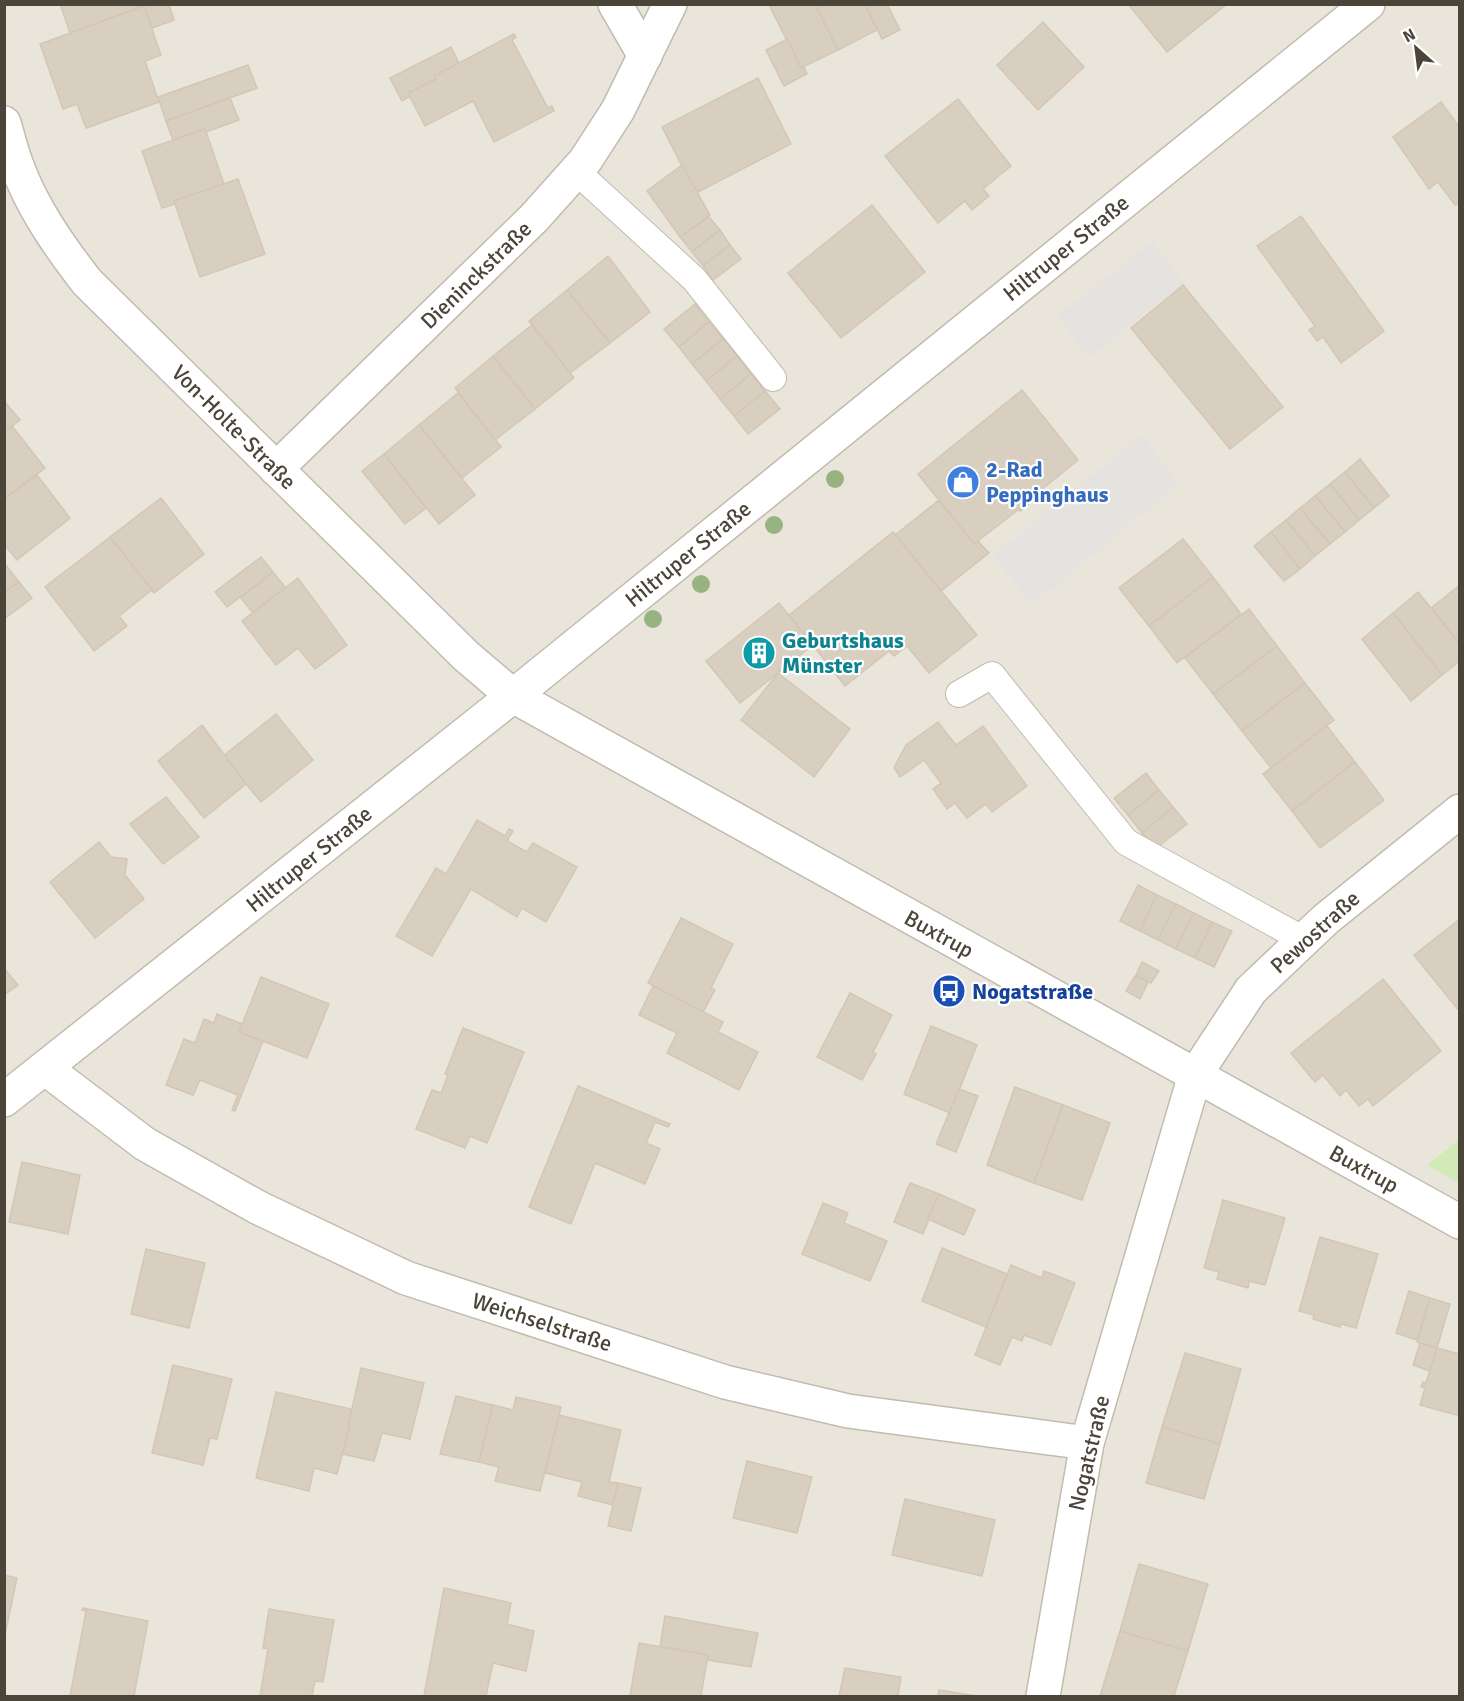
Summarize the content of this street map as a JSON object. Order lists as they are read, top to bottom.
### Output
{
  "streets": {
    "street": [
      "Hiltruper Straße",
      "Dieninckstraße",
      "Von-Holte-Straße",
      "Pewostraße",
      "Buxtrup",
      "Weichselstraße",
      "Nogatstraße"
    ]
  },
  "crossings": [
    ["Hiltruper Straße", "Von-Holte-Straße"],
    ["Hiltruper Straße", "Buxtrup"],
    ["Hiltruper Straße", "Weichselstraße"],
    ["Dieninckstraße", "Von-Holte-Straße"],
    ["Von-Holte-Straße", "Buxtrup"],
    ["Pewostraße", "Buxtrup"],
    ["Pewostraße", "Nogatstraße"],
    ["Buxtrup", "Nogatstraße"],
    ["Weichselstraße", "Nogatstraße"]
  ],
  "places": {
    "shop": ["2-Rad Peppinghaus"],
    "building": ["Geburtshaus Münster"],
    "bus stop": ["Nogatstraße"]
  },
  "north": "top left"
}
